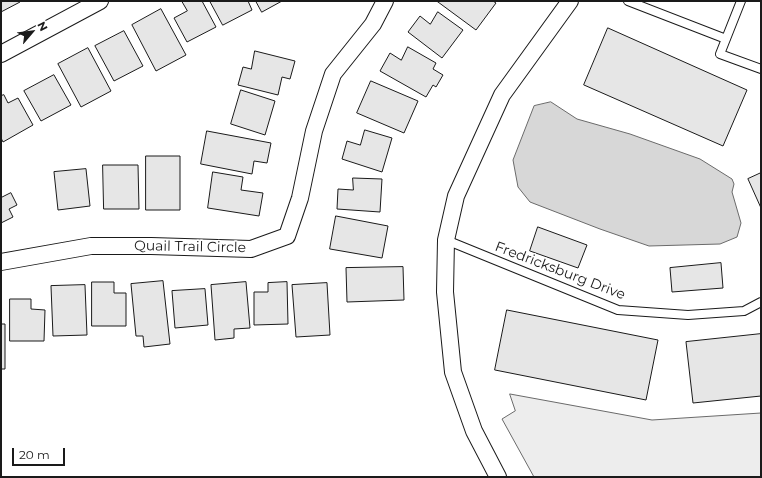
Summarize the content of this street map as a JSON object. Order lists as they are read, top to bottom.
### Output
{
  "streets": {
    "street": ["Quail Trail Circle"],
    "lane": ["Fredricksburg Drive"]
  },
  "scale_bar": "20 m",
  "north": "top right"
}
